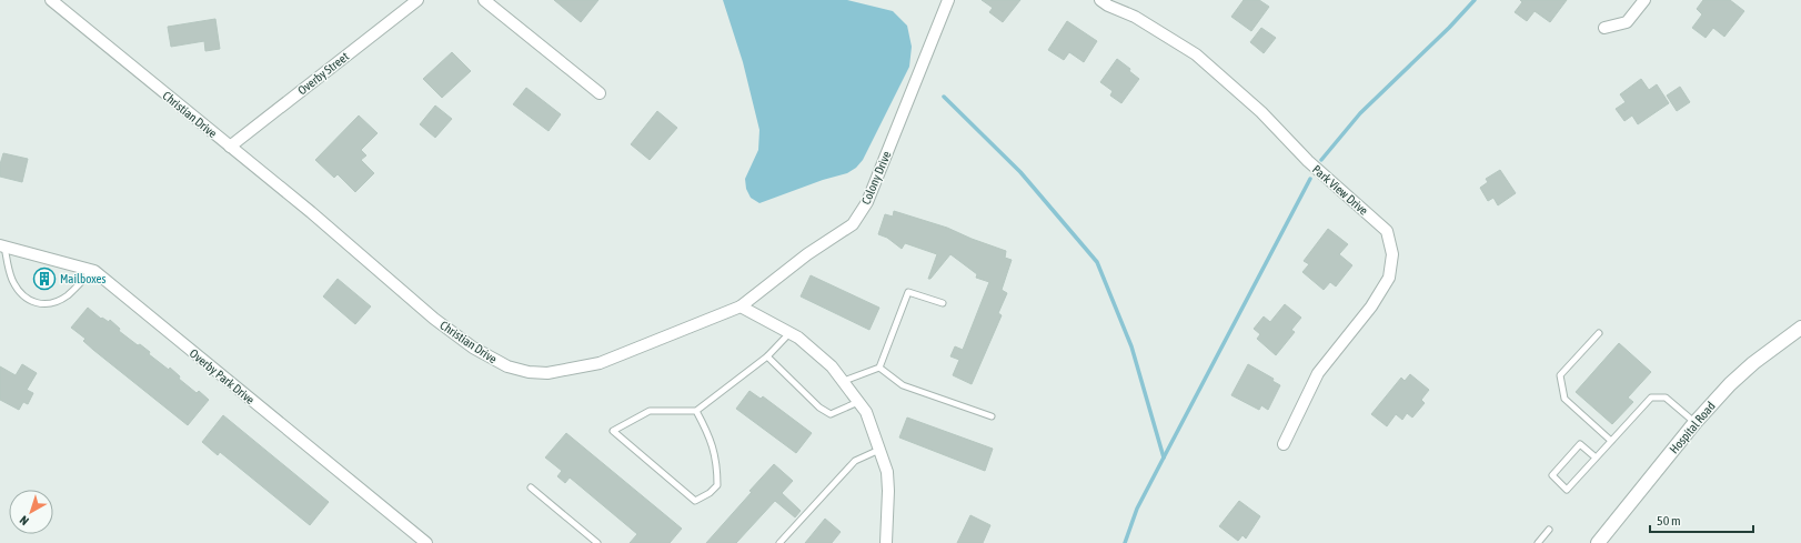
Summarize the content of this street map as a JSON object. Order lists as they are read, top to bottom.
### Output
{
  "streets": {
    "street": [
      "Overby Street",
      "Christian Drive",
      "Colony Drive",
      "Park View Drive",
      "Overby Park Drive",
      "Hospital Road"
    ]
  },
  "crossings": [
    ["Overby Street", "Christian Drive"],
    ["Christian Drive", "Colony Drive"]
  ],
  "places": {
    "building": ["Mailboxes"]
  },
  "scale_bar": "50 m",
  "north": "bottom left"
}
